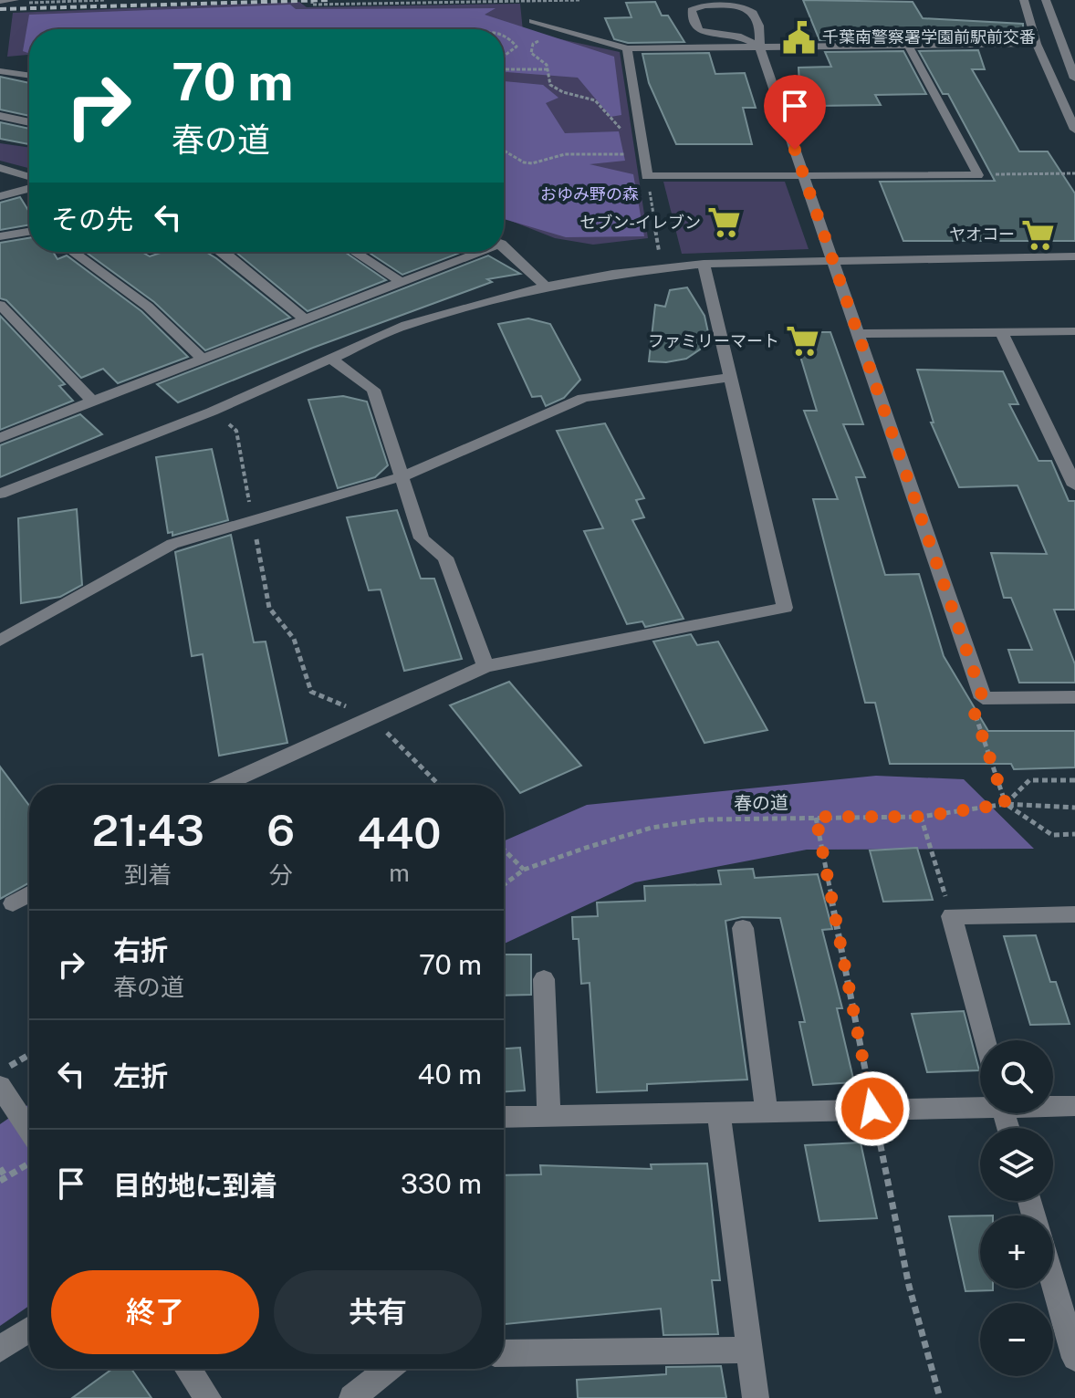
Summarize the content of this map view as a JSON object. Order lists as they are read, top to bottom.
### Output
{
  "streets": {
    "path": ["春の道"]
  },
  "parks": ["おゆみ野の森"],
  "places": {
    "public building": ["千葉南警察署学園前駅前交番"],
    "supermarket": ["セブン-イレブン", "ヤオコー", "ファミリーマート"]
  },
  "page": {
    "turn": ["70 m", "春の道"],
    "then": "その先",
    "eta": [
      "21:43",
      "到着",
      "6",
      "分",
      "440",
      "m"
    ],
    "list": [
      {
        "name": "右折",
        "note": "春の道",
        "value": "70 m"
      },
      {
        "name": "左折",
        "value": "40 m"
      },
      {
        "name": "目的地に到着",
        "value": "330 m"
      }
    ],
    "map_buttons": ["+", "−"],
    "buttons": ["終了", "共有"]
  }
}
